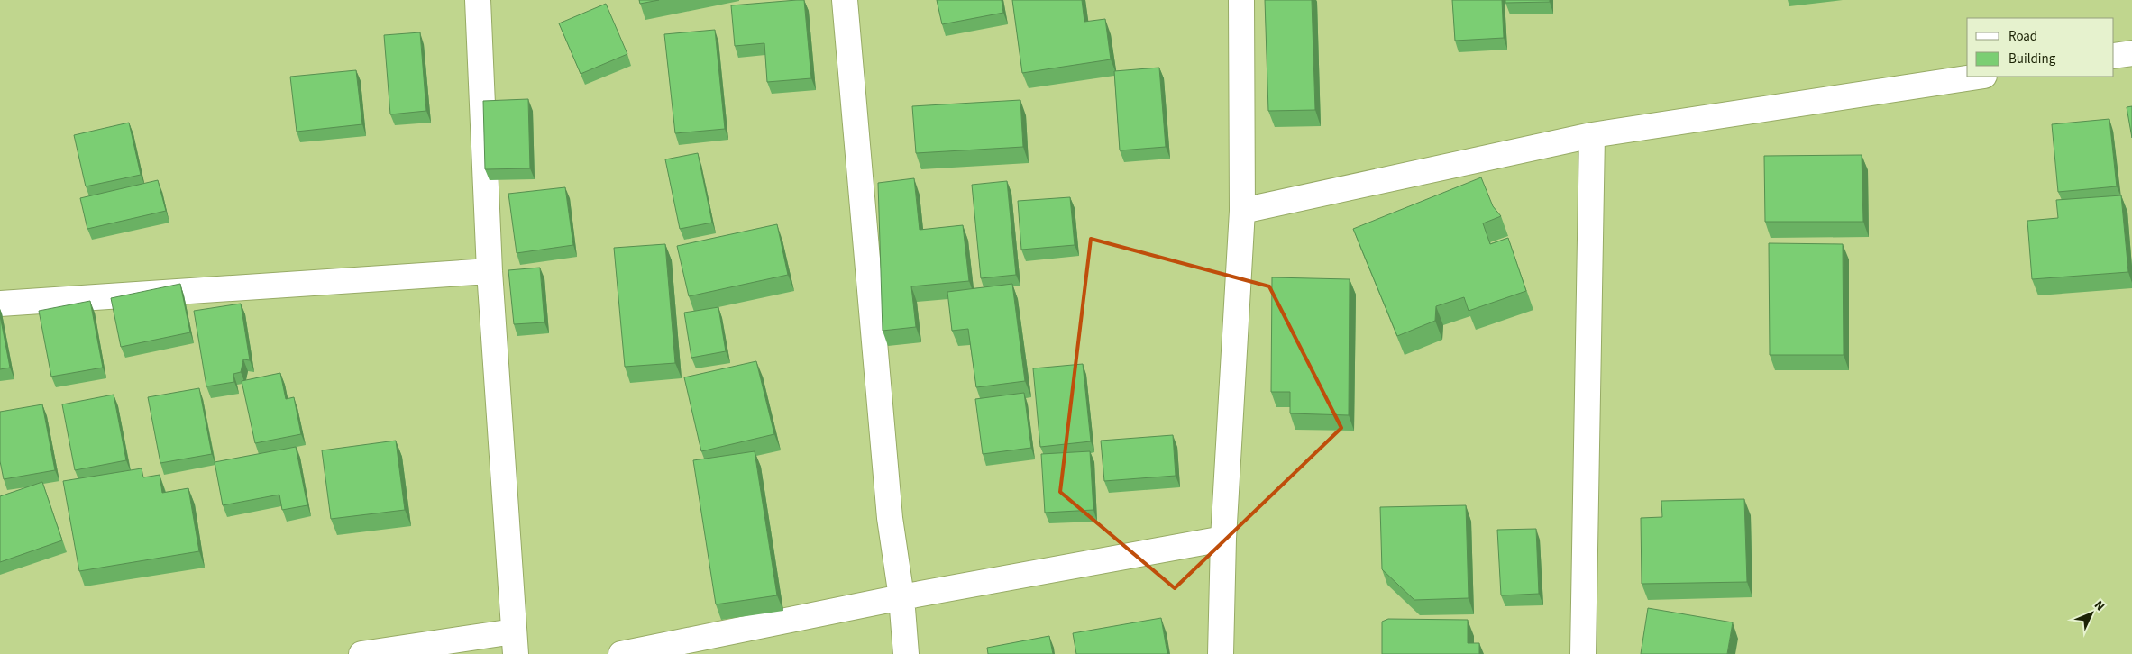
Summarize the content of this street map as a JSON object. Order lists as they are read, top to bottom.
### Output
{
  "legend": ["Road", "Building"],
  "north": "top right"
}
